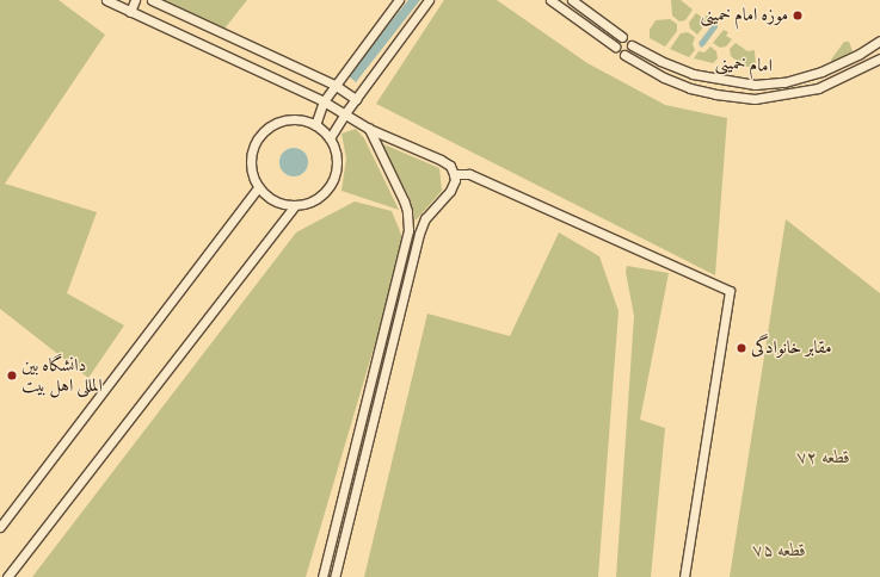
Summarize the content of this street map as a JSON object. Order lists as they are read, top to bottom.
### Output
{
  "streets": {
    "street": ["امام خمینی"]
  },
  "parks": ["قطعه ۷۲", "قطعه ۷۵"],
  "places": ["موزه امام خمینی", "مقابر خانوادگی", "دانشگاه بین المللی اهل بیت"]
}
